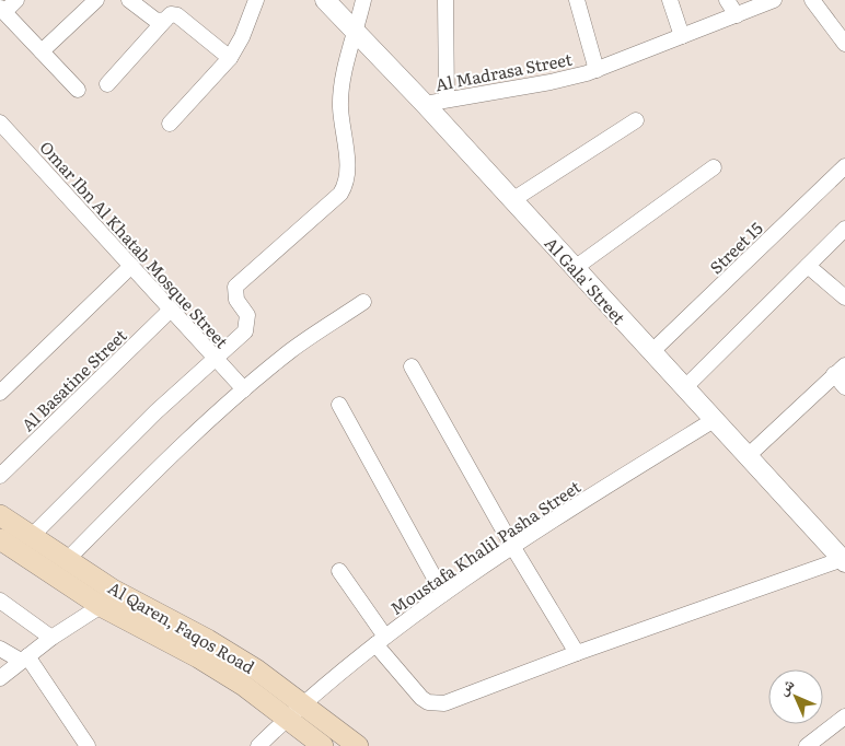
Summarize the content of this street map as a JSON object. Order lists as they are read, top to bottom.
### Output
{
  "streets": {
    "main road": ["Al Qaren, Faqos Road"],
    "street": [
      "Al Madrasa Street",
      "Omar Ibn Al Khatab Mosque Street",
      "Street 15",
      "Al Gala' Street",
      "Al Basatine Street",
      "Moustafa Khalil Pasha Street"
    ]
  },
  "crossings": [
    ["Al Madrasa Street", "Al Gala' Street"],
    ["Omar Ibn Al Khatab Mosque Street", "Al Basatine Street"],
    ["Street 15", "Al Gala' Street"],
    ["Al Gala' Street", "Moustafa Khalil Pasha Street"],
    ["Moustafa Khalil Pasha Street", "Al Qaren, Faqos Road"]
  ],
  "north": "top left"
}
